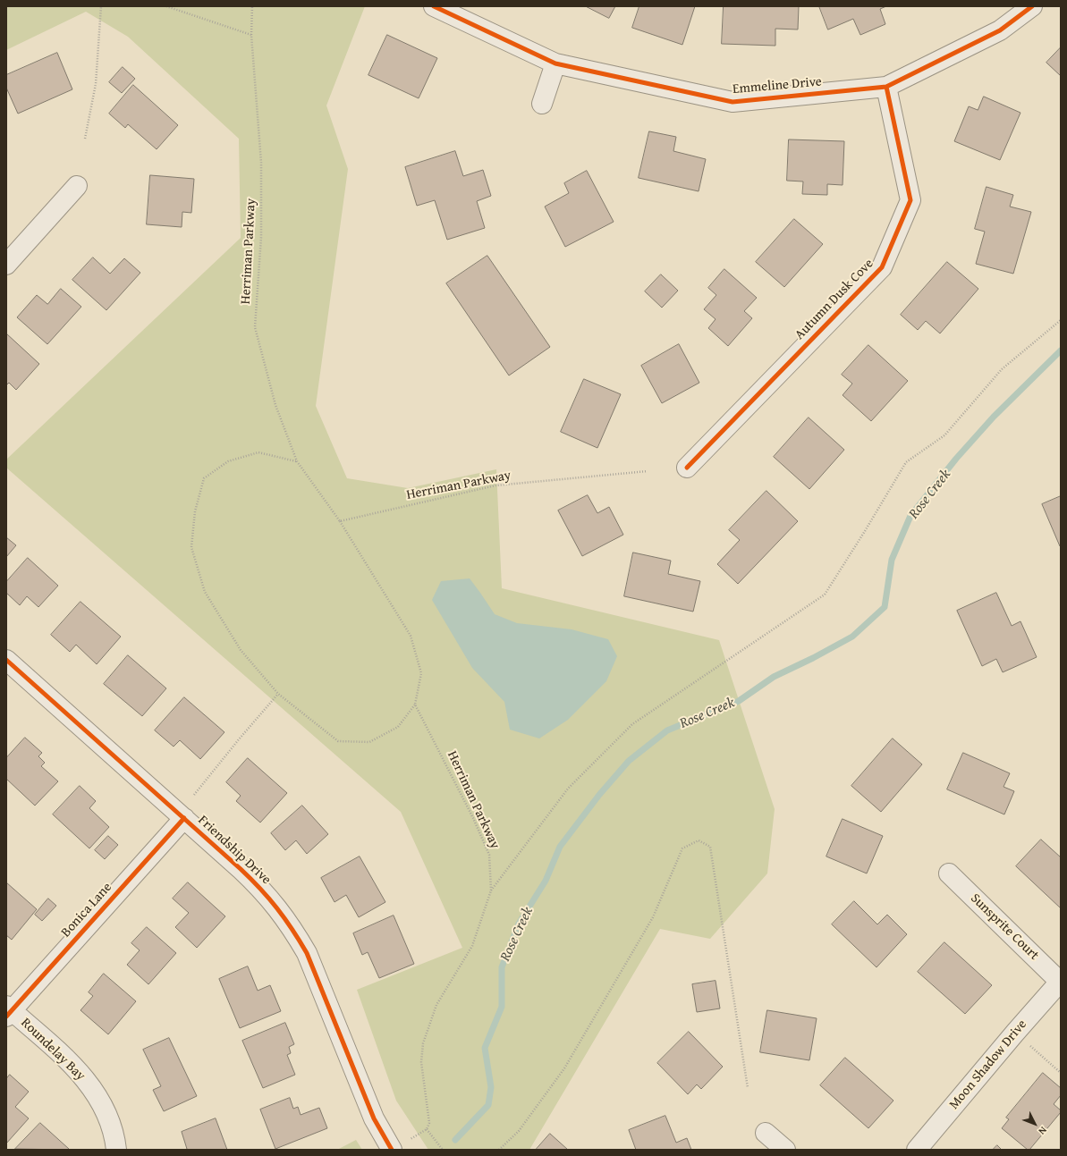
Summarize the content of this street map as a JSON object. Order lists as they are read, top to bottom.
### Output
{
  "streets": {
    "street": [
      "Emmeline Drive",
      "Autumn Dusk Cove",
      "Friendship Drive",
      "Bonica Lane",
      "Sunsprite Court",
      "Roundelay Bay",
      "Moon Shadow Drive"
    ],
    "path": ["Herriman Parkway"]
  },
  "crossings": [
    ["Emmeline Drive", "Autumn Dusk Cove"],
    ["Friendship Drive", "Bonica Lane"],
    ["Bonica Lane", "Roundelay Bay"],
    ["Sunsprite Court", "Moon Shadow Drive"]
  ],
  "water": ["Rose Creek"],
  "north": "bottom right"
}
